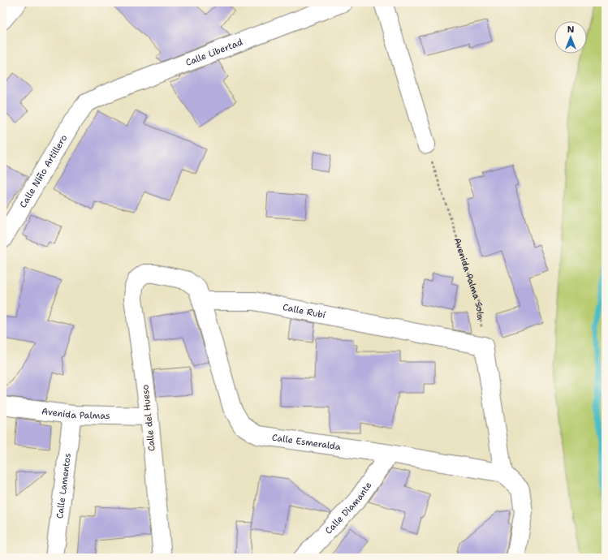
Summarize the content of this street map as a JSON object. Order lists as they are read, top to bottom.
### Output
{
  "streets": {
    "street": [
      "Calle Libertad",
      "Calle Niño Artillero",
      "Calle Rubí",
      "Avenida Palmas",
      "Calle del Hueso",
      "Calle Esmeralda",
      "Calle Lamentos",
      "Calle Diamante"
    ],
    "path": ["Avenida Palma Sola"]
  },
  "crossings": [
    ["Calle Libertad", "Calle Niño Artillero"],
    ["Avenida Palma Sola", "Calle Rubí"],
    ["Calle Rubí", "Calle del Hueso"],
    ["Calle Rubí", "Calle Esmeralda"],
    ["Avenida Palmas", "Calle del Hueso"],
    ["Avenida Palmas", "Calle Lamentos"],
    ["Calle del Hueso", "Calle Esmeralda"],
    ["Calle Esmeralda", "Calle Diamante"]
  ],
  "north": "top"
}
